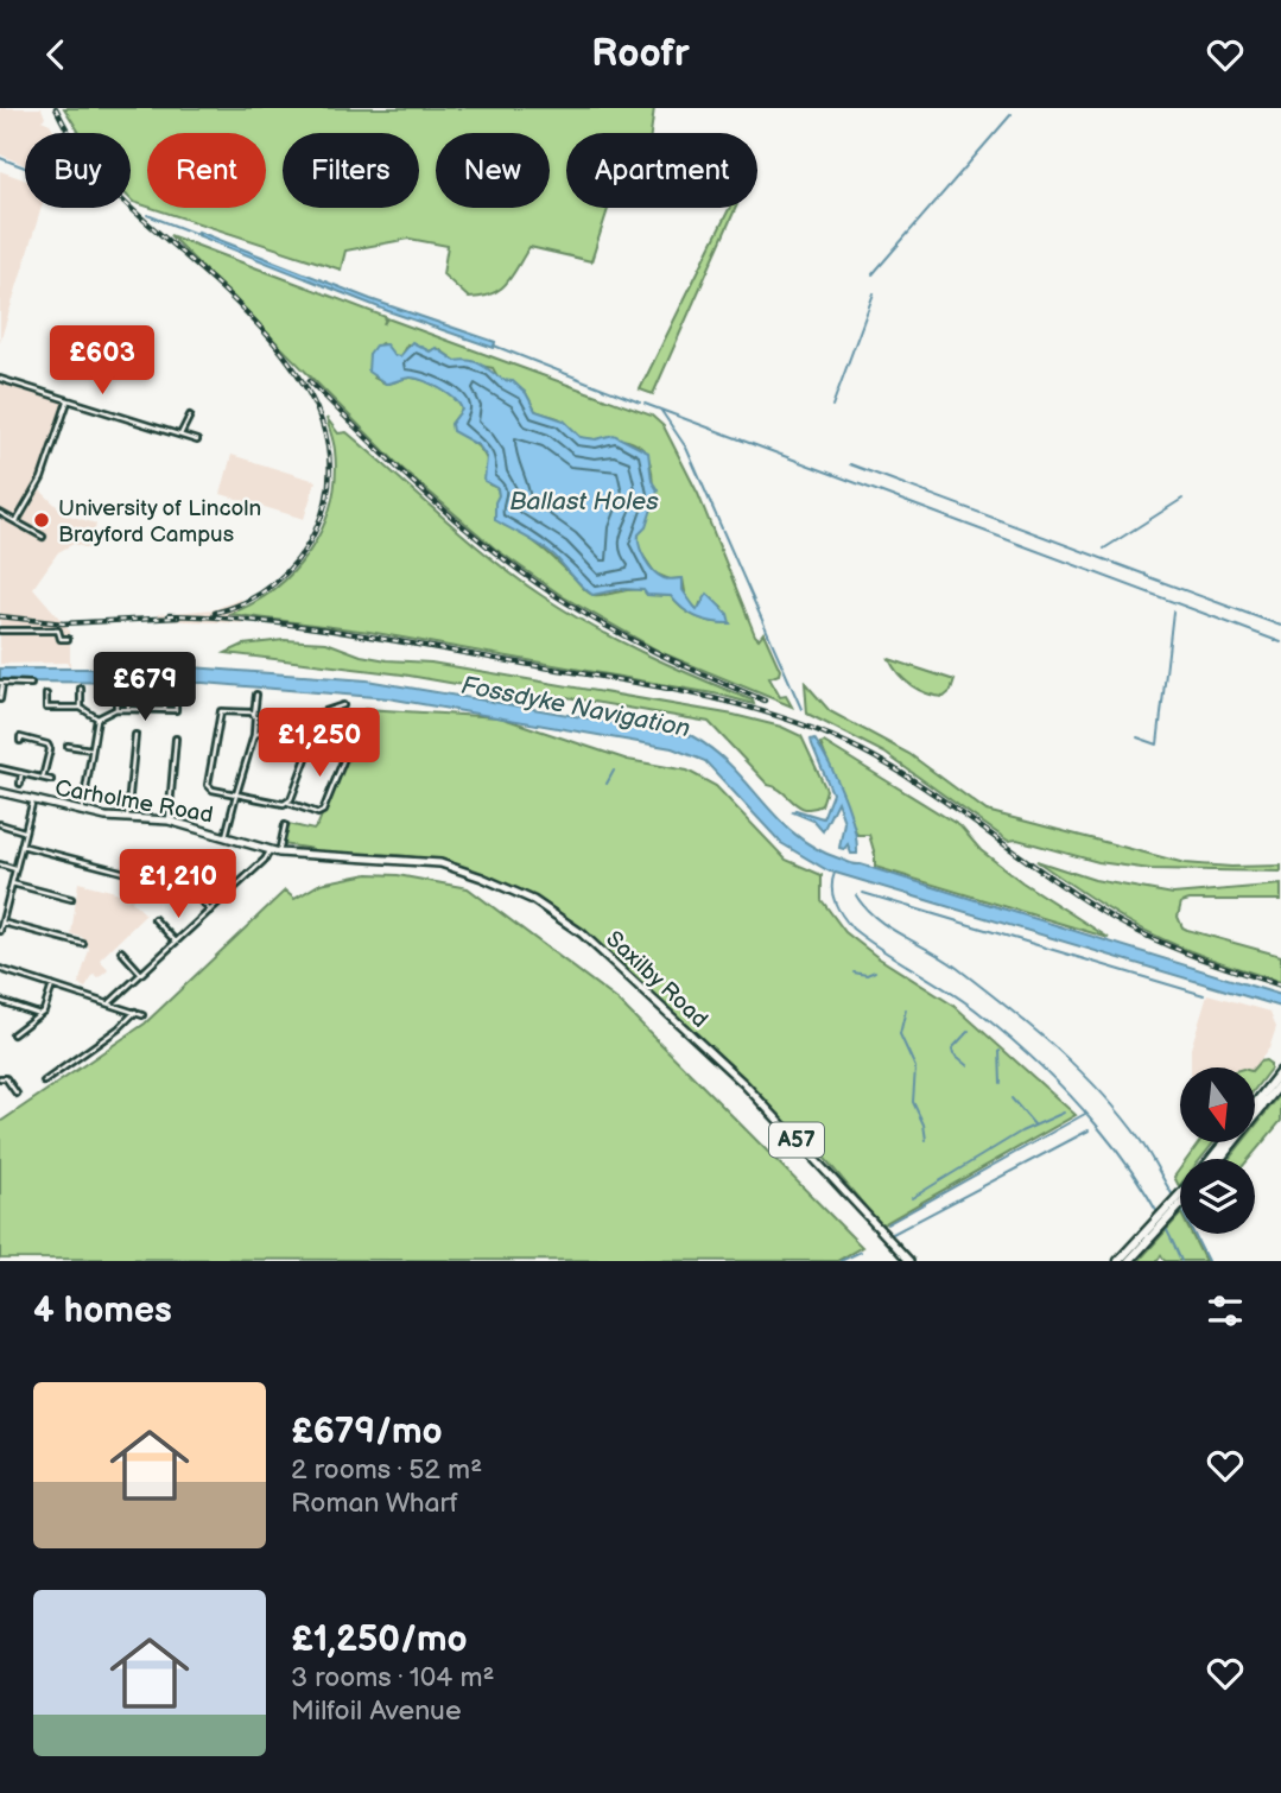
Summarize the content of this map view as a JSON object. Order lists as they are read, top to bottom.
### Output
{
  "streets": {
    "main road": ["Carholme Road", "Saxilby Road", "A57"]
  },
  "crossings": [
    ["Carholme Road", "Saxilby Road"]
  ],
  "water": ["Ballast Holes", "Fossdyke Navigation"],
  "places": ["University of Lincoln Brayford Campus"],
  "north": "bottom",
  "page": {
    "header": "Roofr",
    "chip": [
      "Buy",
      "Rent",
      "Filters",
      "New",
      "Apartment"
    ],
    "price": [
      "£603",
      "£679",
      "£1,250",
      "£1,210"
    ],
    "heading": "4 homes",
    "list": [
      {
        "name": "£679/mo",
        "note": "2 rooms · 52 m² · Roman Wharf"
      },
      {
        "name": "£1,250/mo",
        "note": "3 rooms · 104 m² · Milfoil Avenue"
      }
    ]
  }
}
